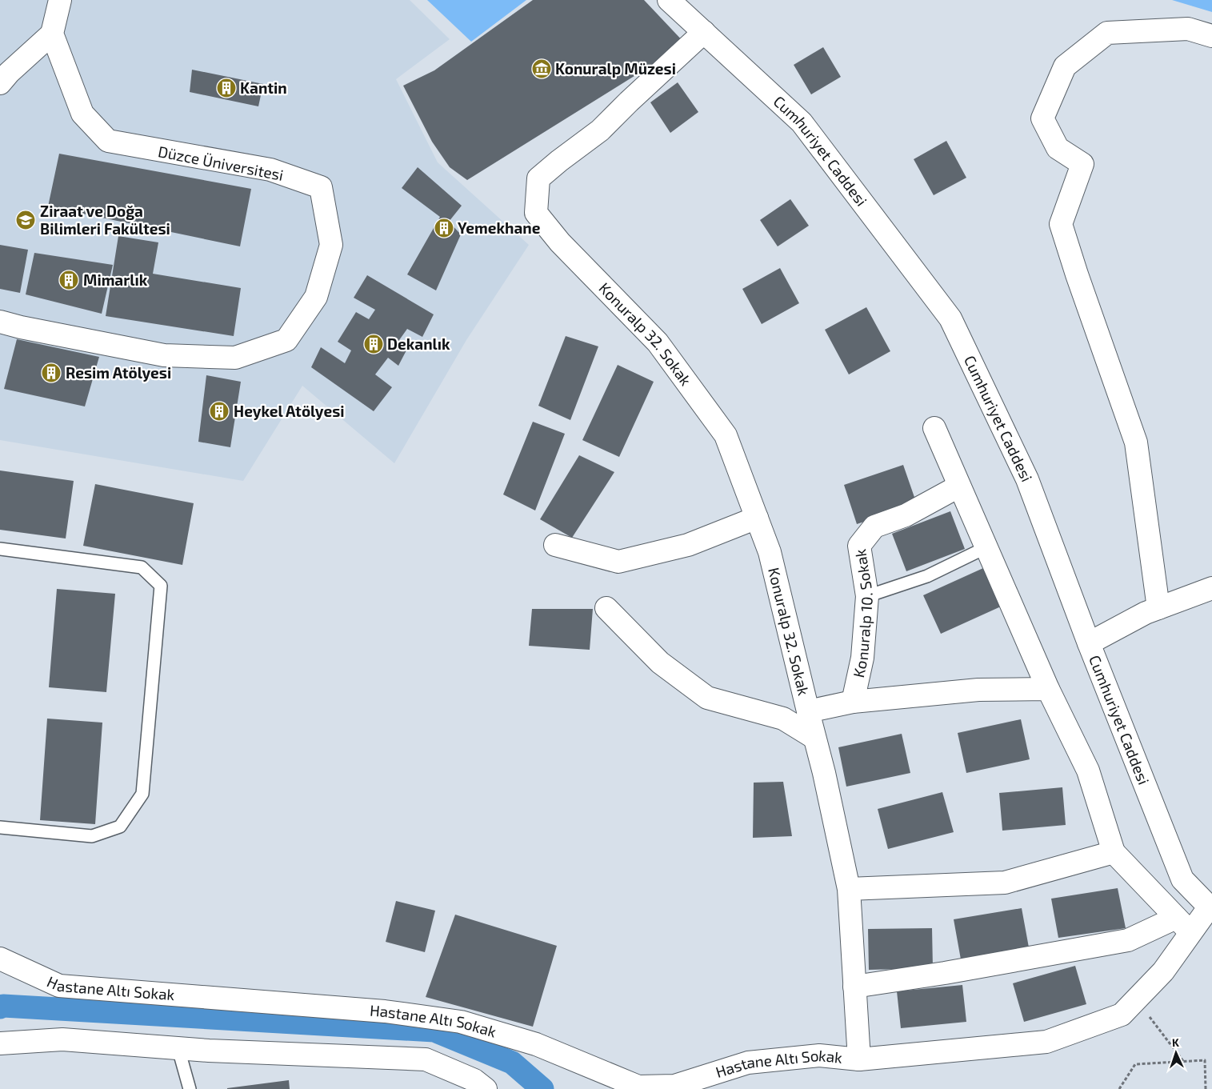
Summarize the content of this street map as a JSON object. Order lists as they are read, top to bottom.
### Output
{
  "streets": {
    "street": [
      "Cumhuriyet Caddesi",
      "Düzce Üniversitesi",
      "Konuralp 32. Sokak",
      "Konuralp 10. Sokak",
      "Hastane Altı Sokak"
    ]
  },
  "crossings": [
    ["Cumhuriyet Caddesi", "Konuralp 32. Sokak"],
    ["Cumhuriyet Caddesi", "Hastane Altı Sokak"],
    ["Konuralp 32. Sokak", "Hastane Altı Sokak"]
  ],
  "places": {
    "museum": ["Konuralp Müzesi"],
    "building": [
      "Kantin",
      "Yemekhane",
      "Mimarlık",
      "Dekanlık",
      "Resim Atölyesi",
      "Heykel Atölyesi"
    ],
    "school or university": ["Ziraat ve Doğa Bilimleri Fakültesi"]
  },
  "north": "top"
}
